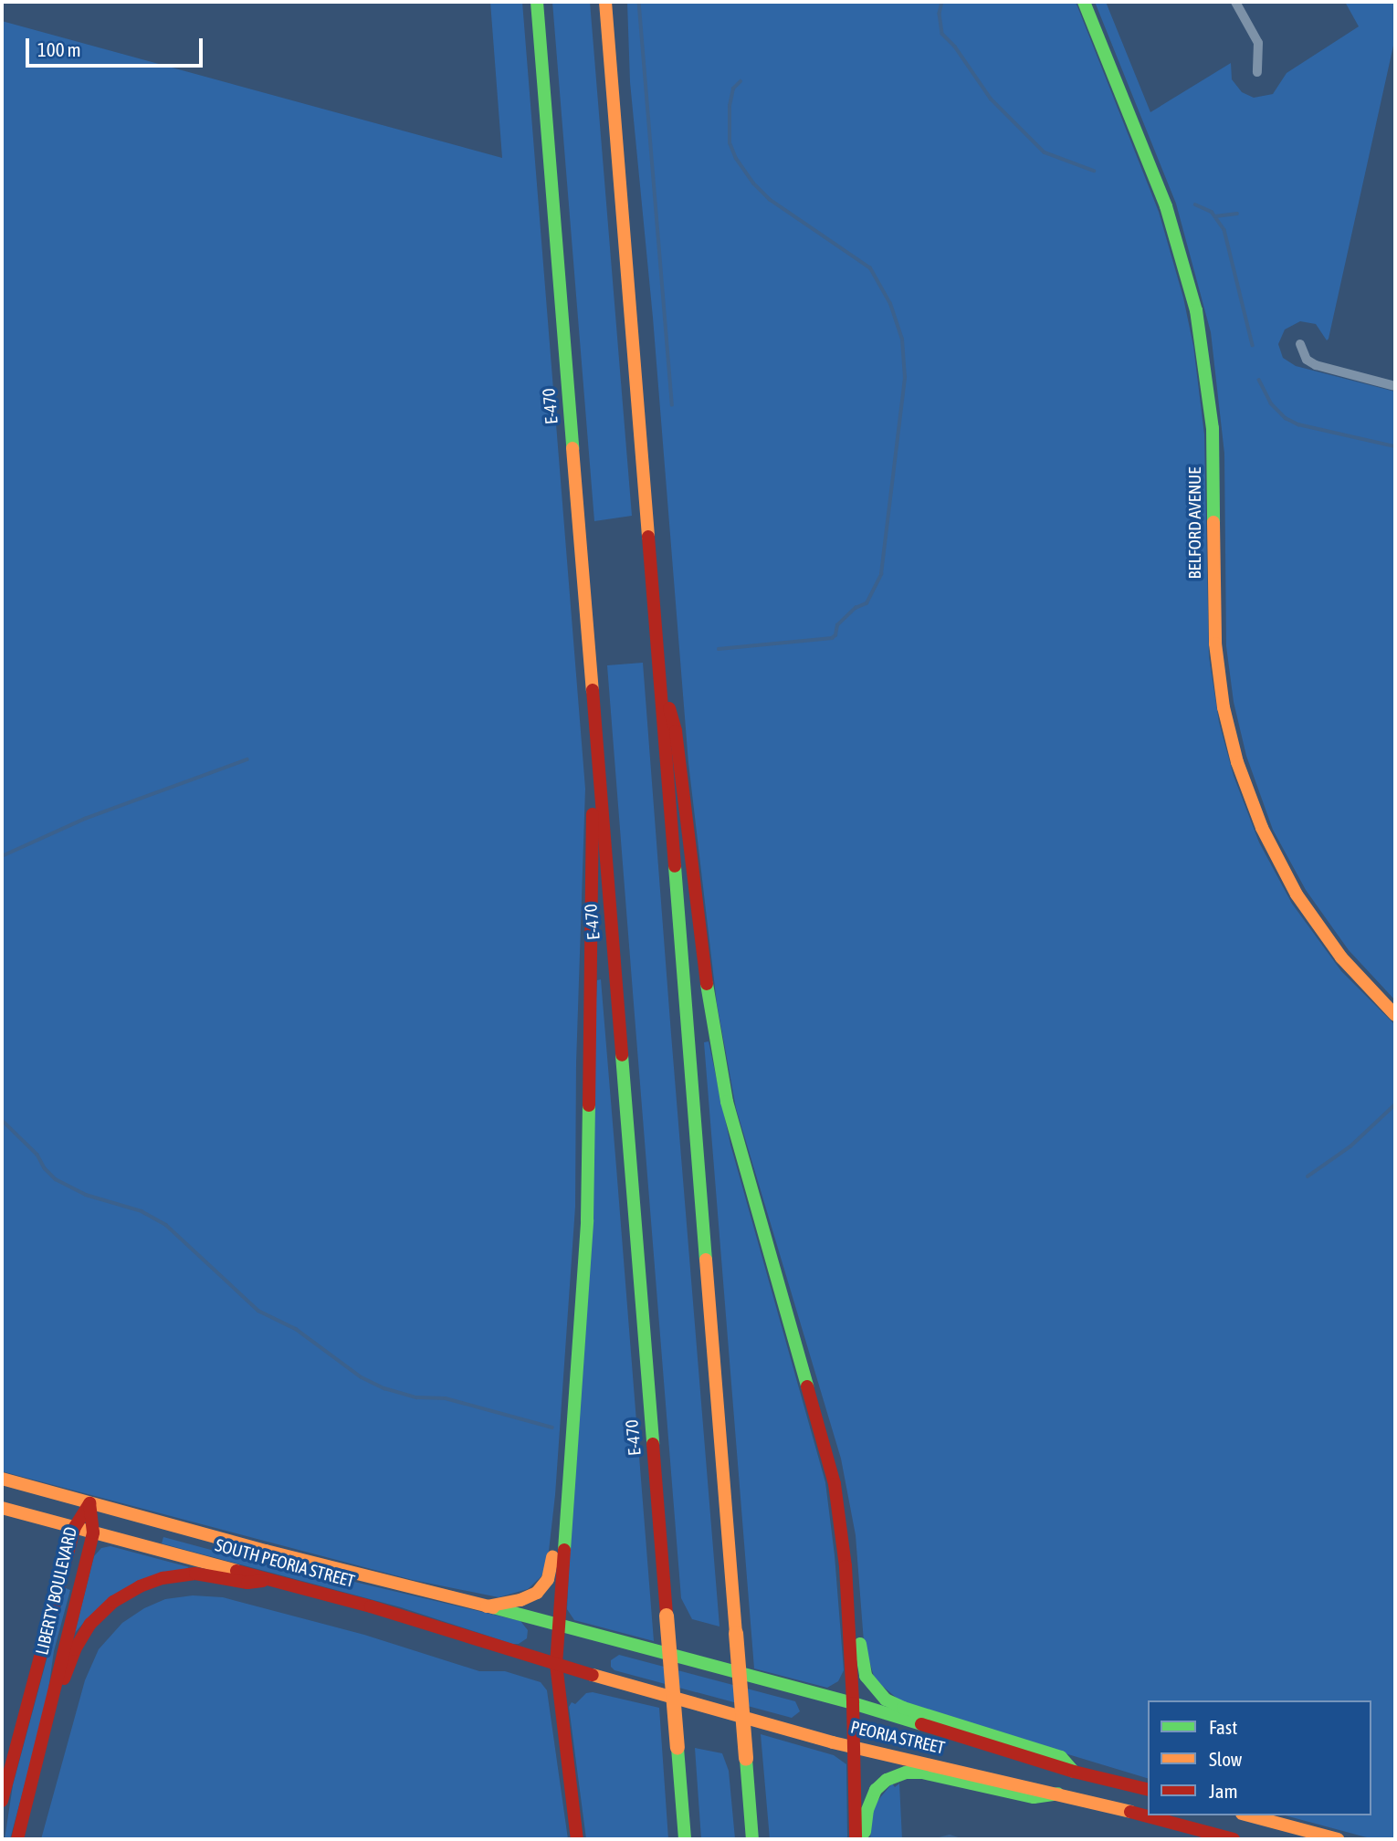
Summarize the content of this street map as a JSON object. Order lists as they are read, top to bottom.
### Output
{
  "streets": {
    "main road": [
      "E-470",
      "BELFORD AVENUE",
      "SOUTH PEORIA STREET",
      "LIBERTY BOULEVARD",
      "PEORIA STREET"
    ]
  },
  "crossings": [
    ["SOUTH PEORIA STREET", "LIBERTY BOULEVARD"],
    ["SOUTH PEORIA STREET", "PEORIA STREET"]
  ],
  "legend": ["Fast", "Slow", "Jam"],
  "scale_bar": "100 m"
}
